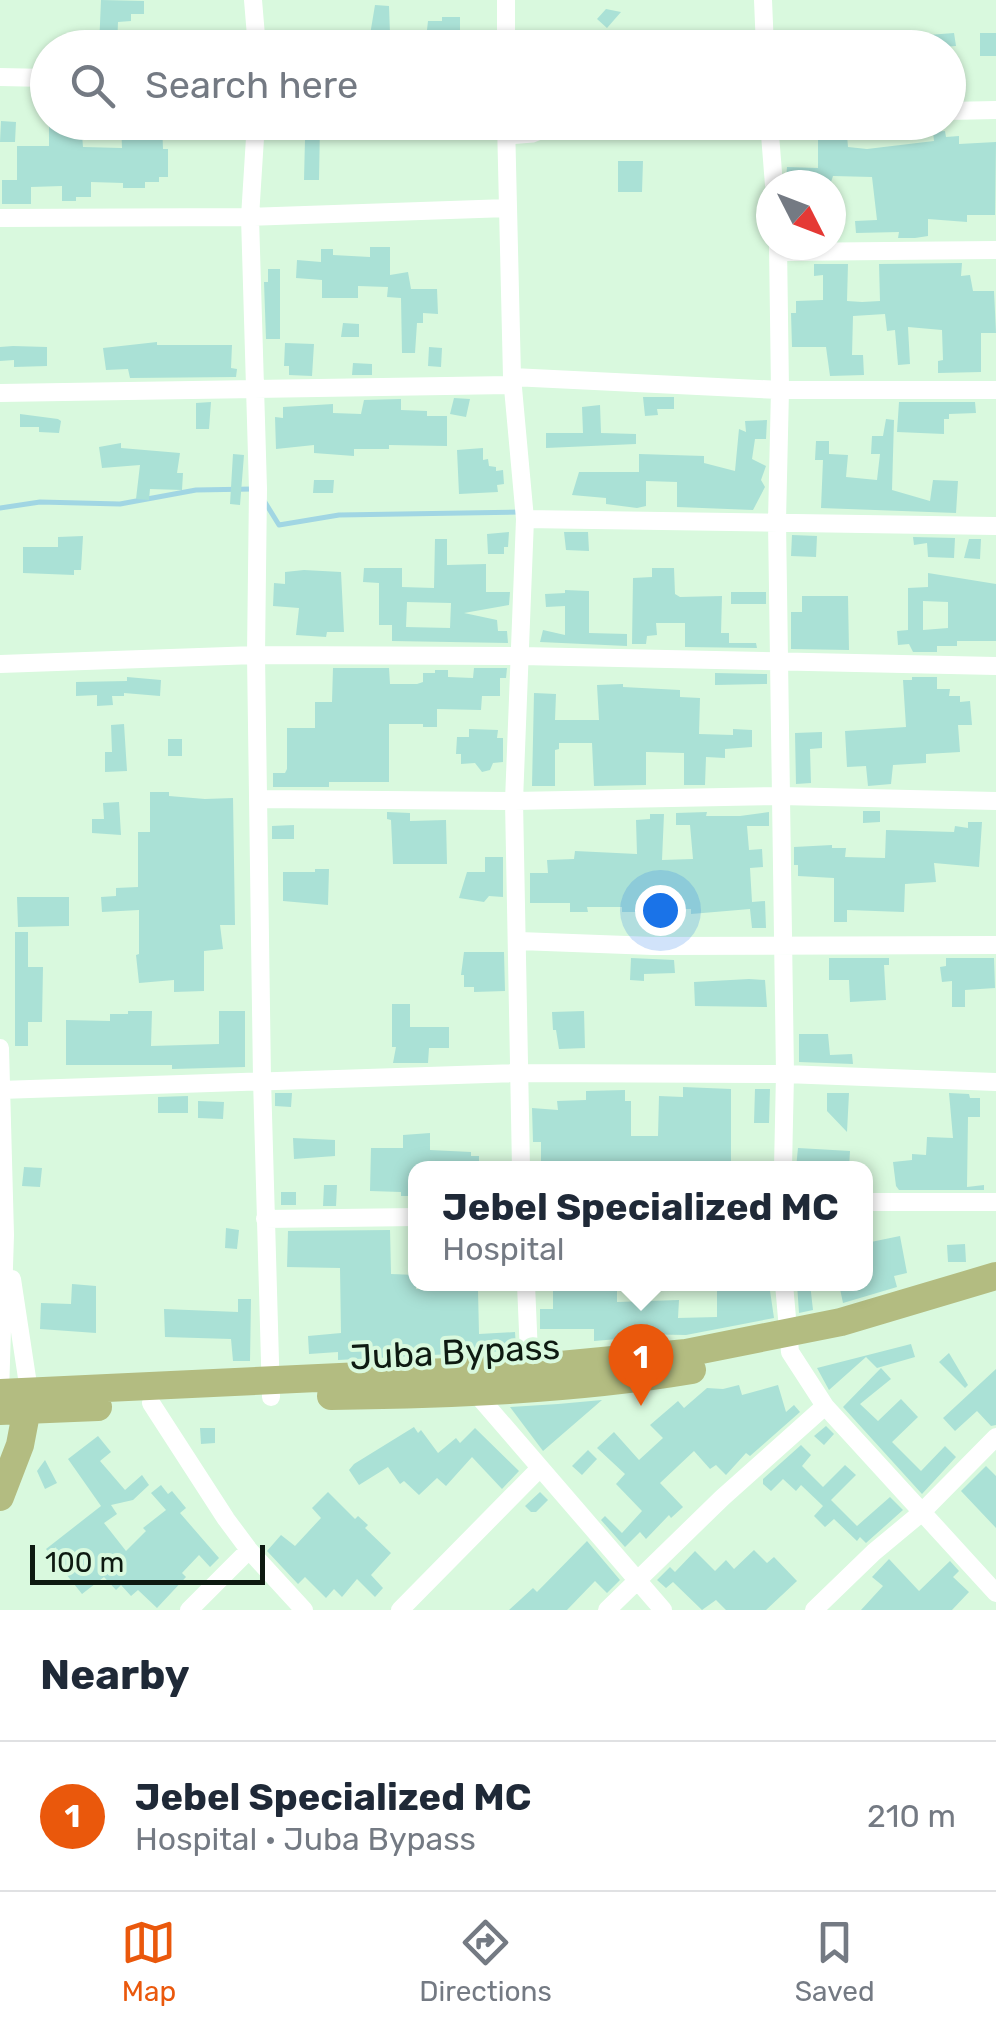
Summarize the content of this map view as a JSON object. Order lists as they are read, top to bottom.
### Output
{
  "streets": {
    "main road": ["Juba Bypass"]
  },
  "scale_bar": "100 m",
  "north": "bottom right",
  "page": {
    "search": "Search here",
    "popup": ["Jebel Specialized MC", "Hospital"],
    "pins": "1",
    "scale": "100 m",
    "heading": "Nearby",
    "list": [
      {
        "mark": "1",
        "name": "Jebel Specialized MC",
        "note": "Hospital · Juba Bypass",
        "value": "210 m"
      }
    ],
    "nav": ["Map", "Directions", "Saved"]
  }
}
